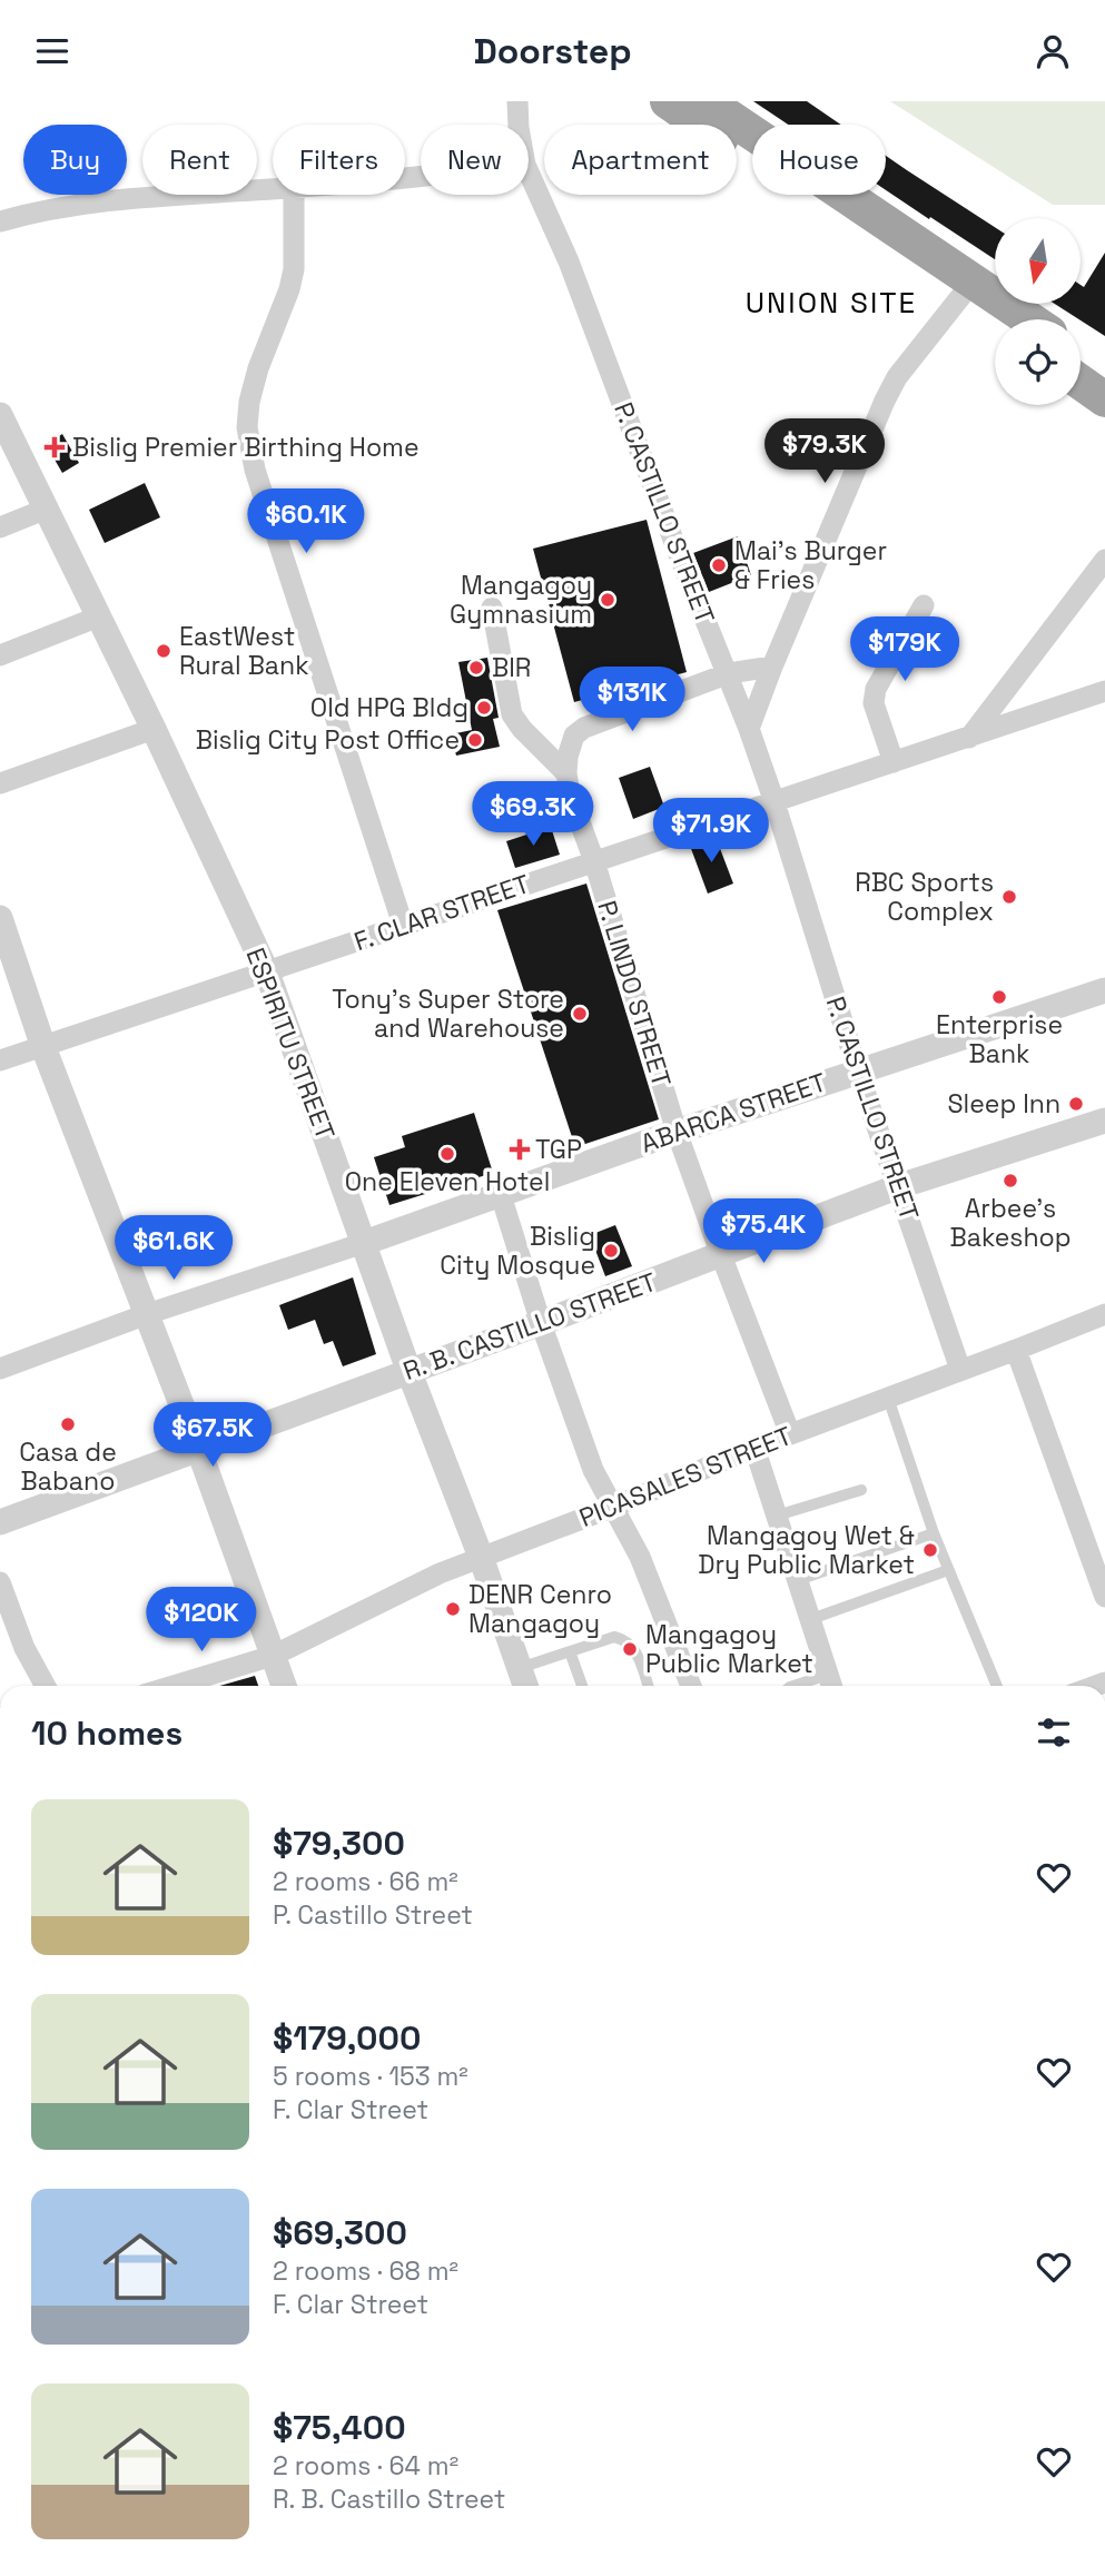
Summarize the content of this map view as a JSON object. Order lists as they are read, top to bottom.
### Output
{
  "streets": {
    "street": [
      "P. CASTILLO STREET",
      "F. CLAR STREET",
      "P. LINDO STREET",
      "ESPIRITU STREET",
      "ABARCA STREET",
      "R. B. CASTILLO STREET",
      "PICASALES STREET"
    ]
  },
  "crossings": [
    ["P. CASTILLO STREET", "F. CLAR STREET"],
    ["P. CASTILLO STREET", "ABARCA STREET"],
    ["P. CASTILLO STREET", "R. B. CASTILLO STREET"],
    ["P. CASTILLO STREET", "PICASALES STREET"],
    ["F. CLAR STREET", "P. LINDO STREET"],
    ["F. CLAR STREET", "ESPIRITU STREET"],
    ["P. LINDO STREET", "ABARCA STREET"],
    ["P. LINDO STREET", "R. B. CASTILLO STREET"],
    ["P. LINDO STREET", "PICASALES STREET"],
    ["ESPIRITU STREET", "ABARCA STREET"],
    ["ESPIRITU STREET", "R. B. CASTILLO STREET"],
    ["ESPIRITU STREET", "PICASALES STREET"]
  ],
  "districts": ["UNION SITE"],
  "places": {
    "health": ["Bislig Premier Birthing Home", "TGP"],
    "other": [
      "Mai's Burger & Fries",
      "Mangagoy Gymnasium",
      "EastWest Rural Bank",
      "BIR",
      "Old HPG Bldg",
      "Bislig City Post Office",
      "RBC Sports Complex",
      "Enterprise Bank",
      "Tony's Super Store and Warehouse",
      "Sleep Inn",
      "One Eleven Hotel",
      "Arbee's Bakeshop",
      "Bislig City Mosque",
      "Casa de Babano",
      "Mangagoy Wet & Dry Public Market",
      "DENR Cenro Mangagoy",
      "Mangagoy Public Market"
    ]
  },
  "north": "bottom",
  "page": {
    "header": "Doorstep",
    "chip": [
      "Buy",
      "Rent",
      "Filters",
      "New",
      "Apartment",
      "House"
    ],
    "price": [
      "$79.3K",
      "$60.1K",
      "$179K",
      "$131K",
      "$69.3K",
      "$71.9K",
      "$75.4K",
      "$61.6K",
      "$67.5K",
      "$120K"
    ],
    "heading": "10 homes",
    "list": [
      {
        "name": "$79,300",
        "note": "2 rooms · 66 m² · P. Castillo Street"
      },
      {
        "name": "$179,000",
        "note": "5 rooms · 153 m² · F. Clar Street"
      },
      {
        "name": "$69,300",
        "note": "2 rooms · 68 m² · F. Clar Street"
      },
      {
        "name": "$75,400",
        "note": "2 rooms · 64 m² · R. B. Castillo Street"
      }
    ]
  }
}
